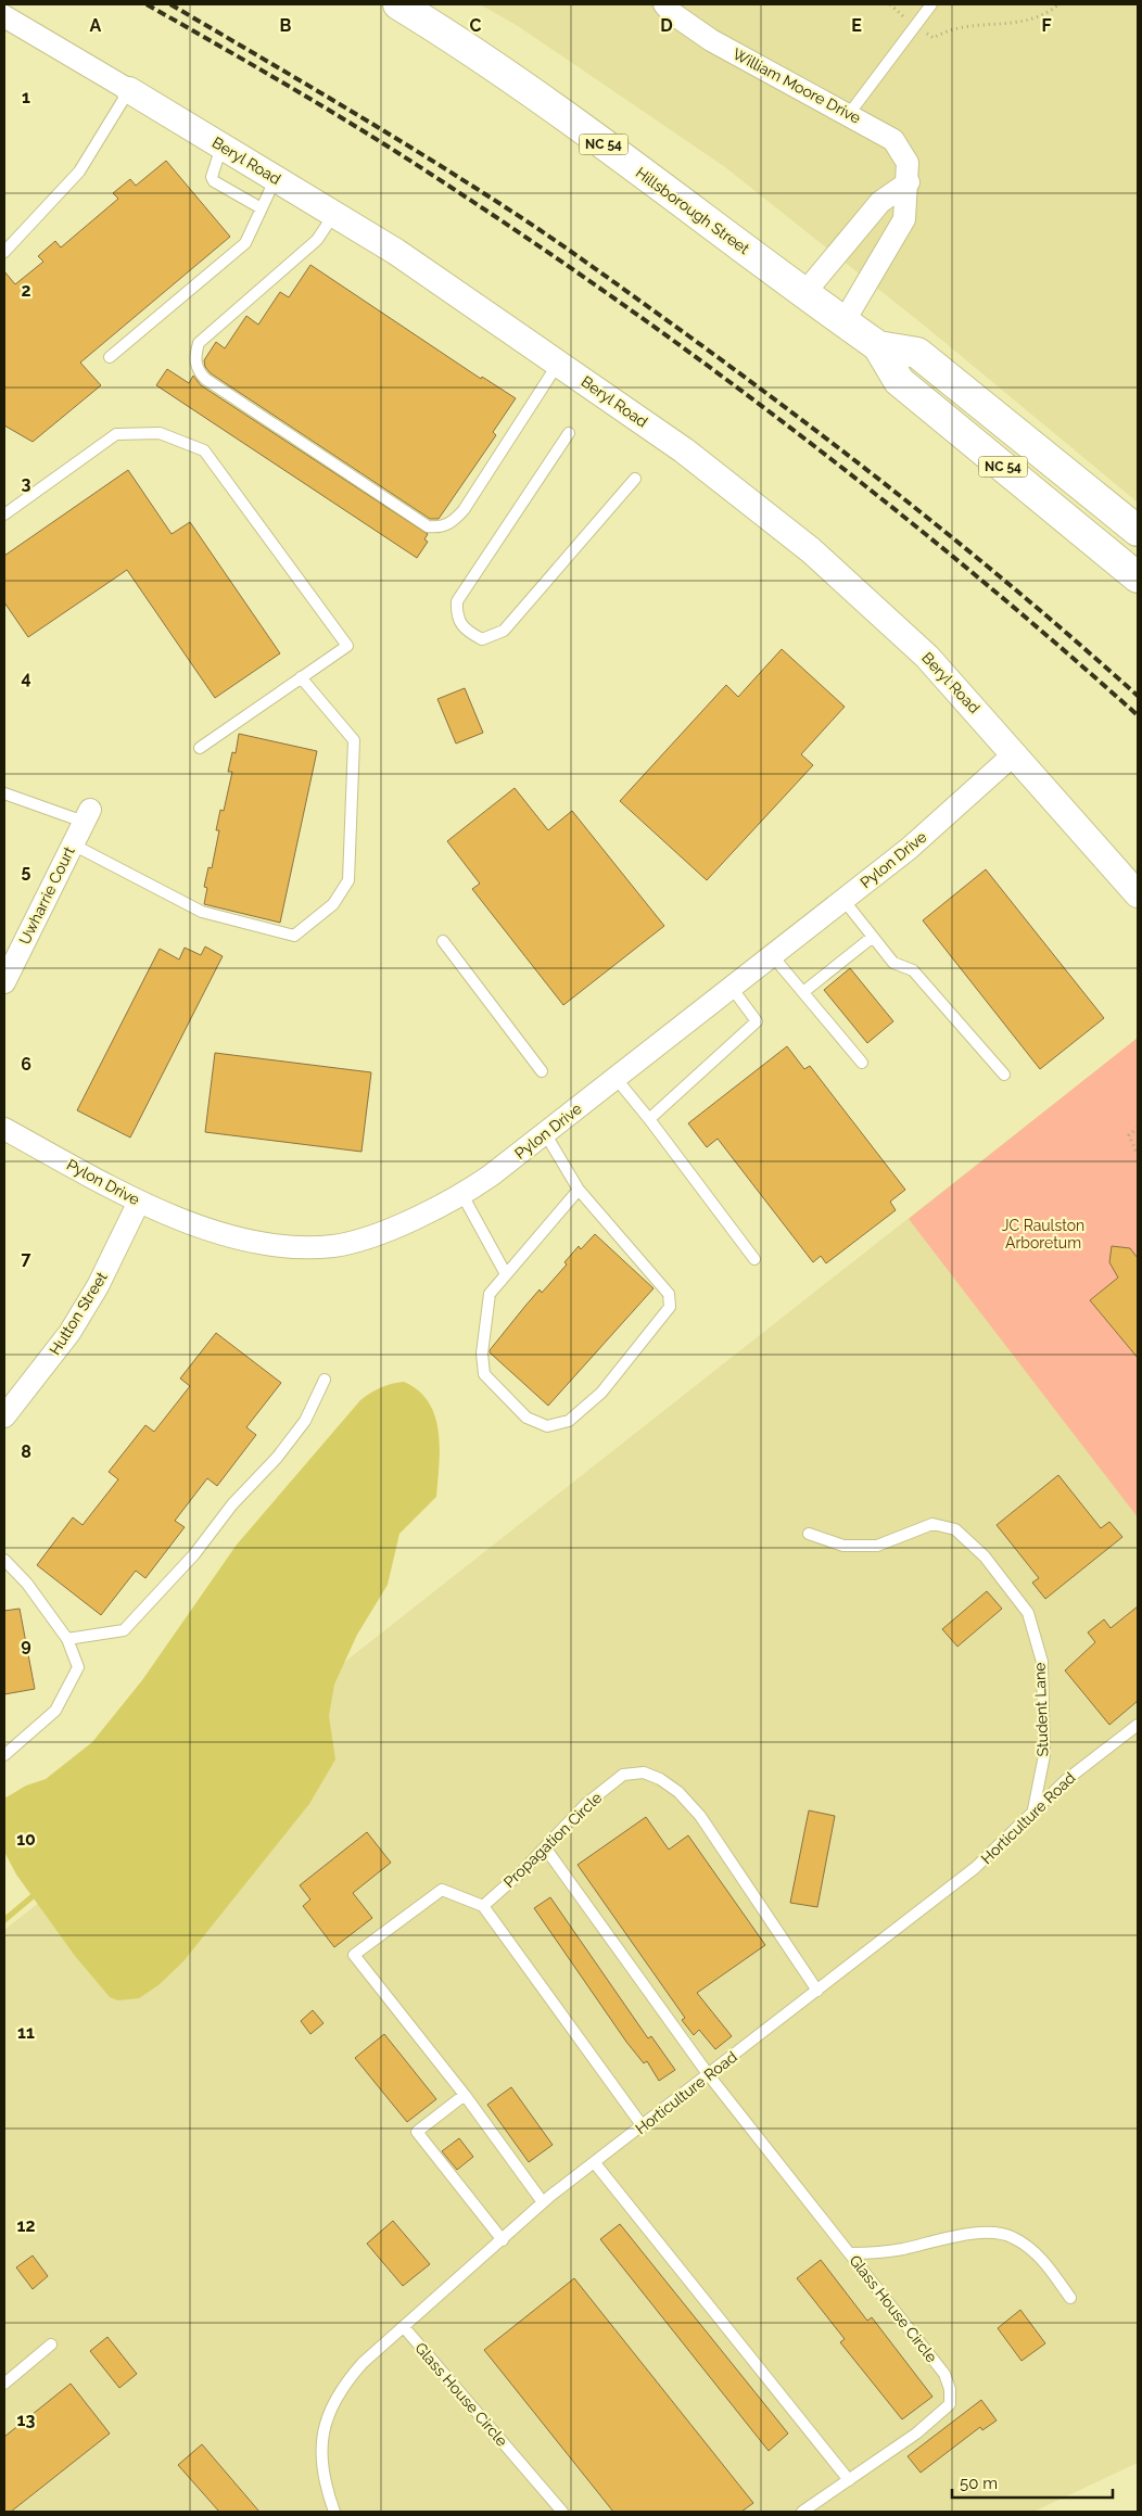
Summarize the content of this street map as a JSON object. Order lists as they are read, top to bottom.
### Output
{
  "streets": {
    "main road": ["NC 54", "Hillsborough Street"],
    "street": [
      "William Moore Drive",
      "Beryl Road",
      "Pylon Drive",
      "Uwharrie Court",
      "Hutton Street"
    ],
    "lane": [
      "Student Lane",
      "Horticulture Road",
      "Propagation Circle",
      "Glass House Circle"
    ]
  },
  "crossings": [
    ["William Moore Drive", "Hillsborough Street"],
    ["Beryl Road", "Pylon Drive"],
    ["Pylon Drive", "Hutton Street"],
    ["Student Lane", "Horticulture Road"],
    ["Horticulture Road", "Propagation Circle"],
    ["Horticulture Road", "Glass House Circle"],
    ["Propagation Circle", "Glass House Circle"]
  ],
  "parks": ["JC Raulston Arboretum"],
  "scale_bar": "50 m",
  "grid": {
    "columns": [
      "A",
      "B",
      "C",
      "D",
      "E",
      "F"
    ],
    "rows": [
      "1",
      "2",
      "3",
      "4",
      "5",
      "6",
      "7",
      "8",
      "9",
      "10",
      "11",
      "12",
      "13"
    ]
  }
}
